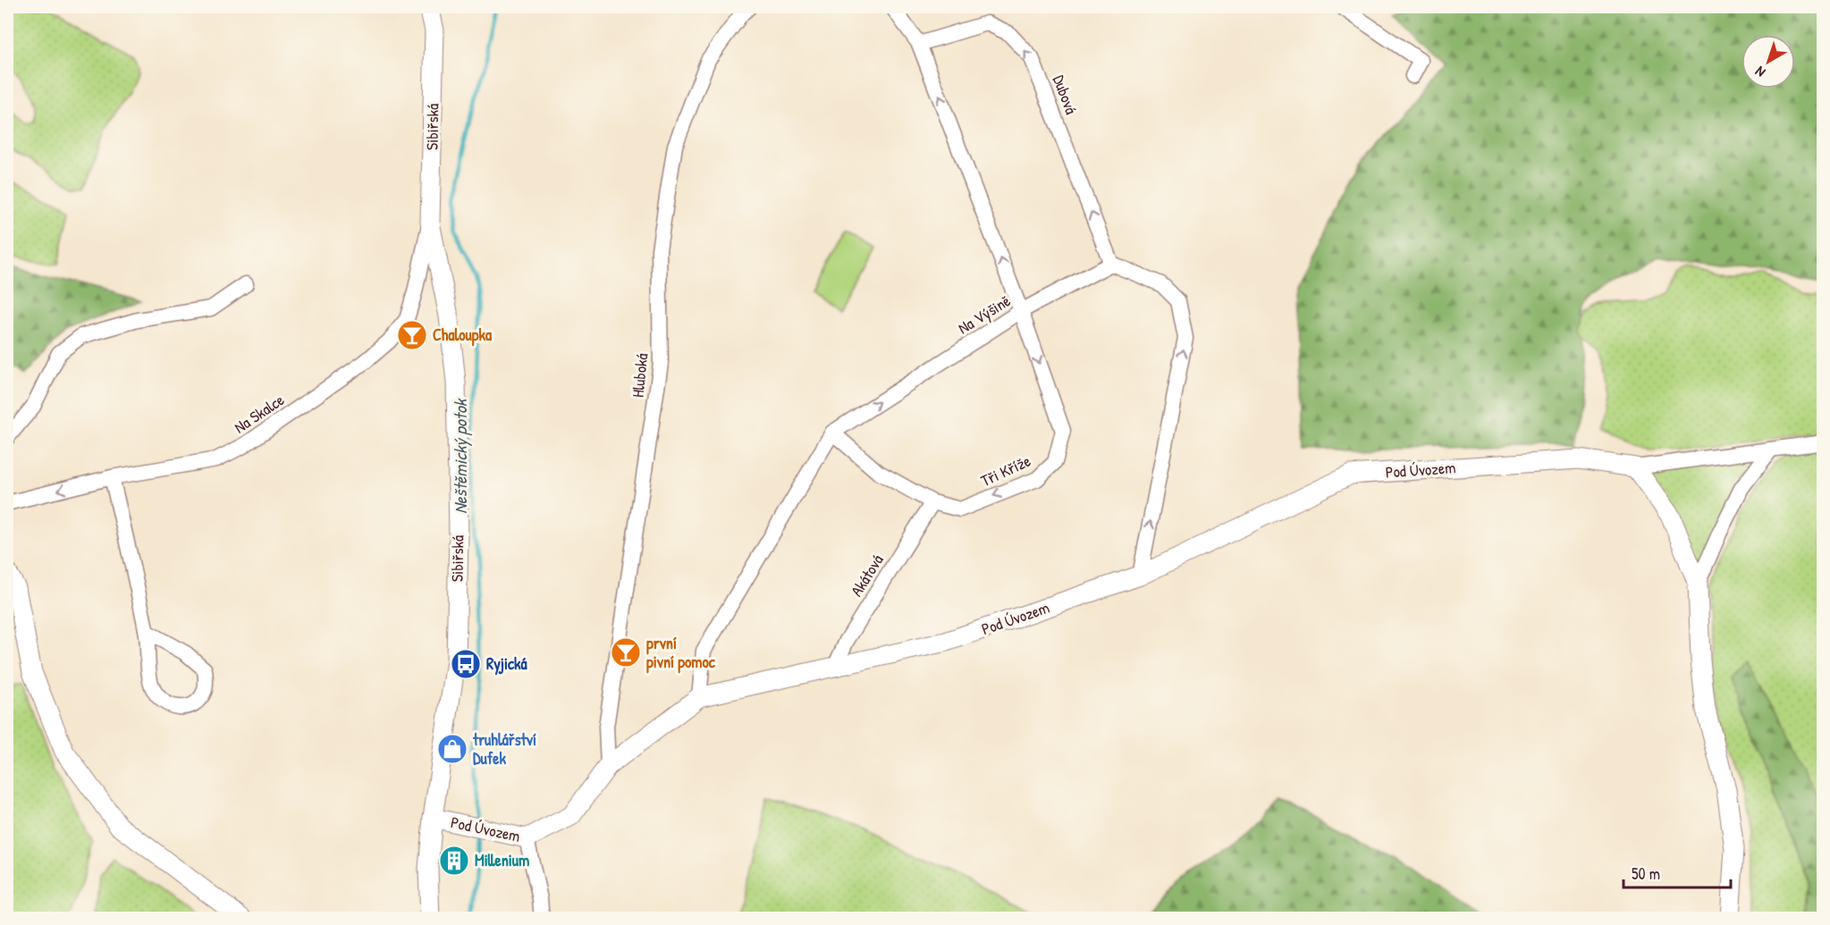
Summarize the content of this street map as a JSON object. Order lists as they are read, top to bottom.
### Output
{
  "streets": {
    "street": [
      "Dubová",
      "Sibiřská",
      "Na Výšině",
      "Hluboká",
      "Na Skalce",
      "Pod Úvozem",
      "Tři Kříže",
      "Akátová"
    ]
  },
  "crossings": [
    ["Dubová", "Na Výšině"],
    ["Sibiřská", "Na Skalce"],
    ["Sibiřská", "Pod Úvozem"],
    ["Na Výšině", "Pod Úvozem"],
    ["Na Výšině", "Tři Kříže"],
    ["Hluboká", "Pod Úvozem"],
    ["Pod Úvozem", "Akátová"],
    ["Tři Kříže", "Akátová"]
  ],
  "one_way": ["Na Výšině"],
  "water": ["Neštěmický potok"],
  "places": {
    "bar": ["Chaloupka", "první pivní pomoc"],
    "bus stop": ["Ryjická"],
    "shop": ["truhlářství Dufek"],
    "building": ["Millenium"]
  },
  "scale_bar": "50 m",
  "north": "bottom left"
}
